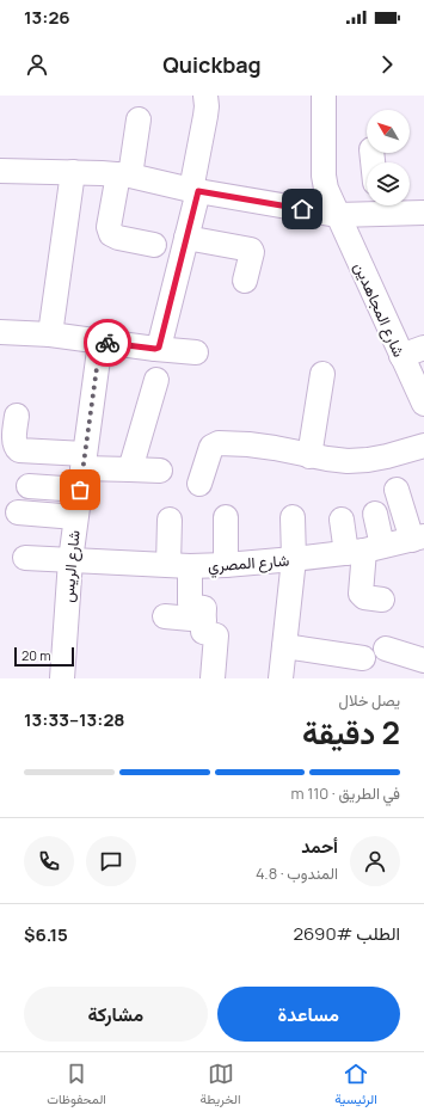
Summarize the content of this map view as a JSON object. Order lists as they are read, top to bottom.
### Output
{
  "streets": {
    "street": ["شارع المجاهدين", "شارع المصري", "شارع الريس"]
  },
  "crossings": [
    ["شارع المصري", "شارع الريس"]
  ],
  "scale_bar": "20 m",
  "north": "top left",
  "page": {
    "status": "13:26",
    "header": "Quickbag",
    "scale": "20 m",
    "heading": ["2 دقيقة", "يصل خلال", "13:28–13:33"],
    "panel": [
      "أحمد",
      "المندوب · 4.8",
      "الطلب #2690",
      "$6.15"
    ],
    "bar": "في الطريق · 110 m",
    "buttons": ["مساعدة", "مشاركة"],
    "tabs": ["الرئيسية", "الخريطة", "المحفوظات"]
  }
}
